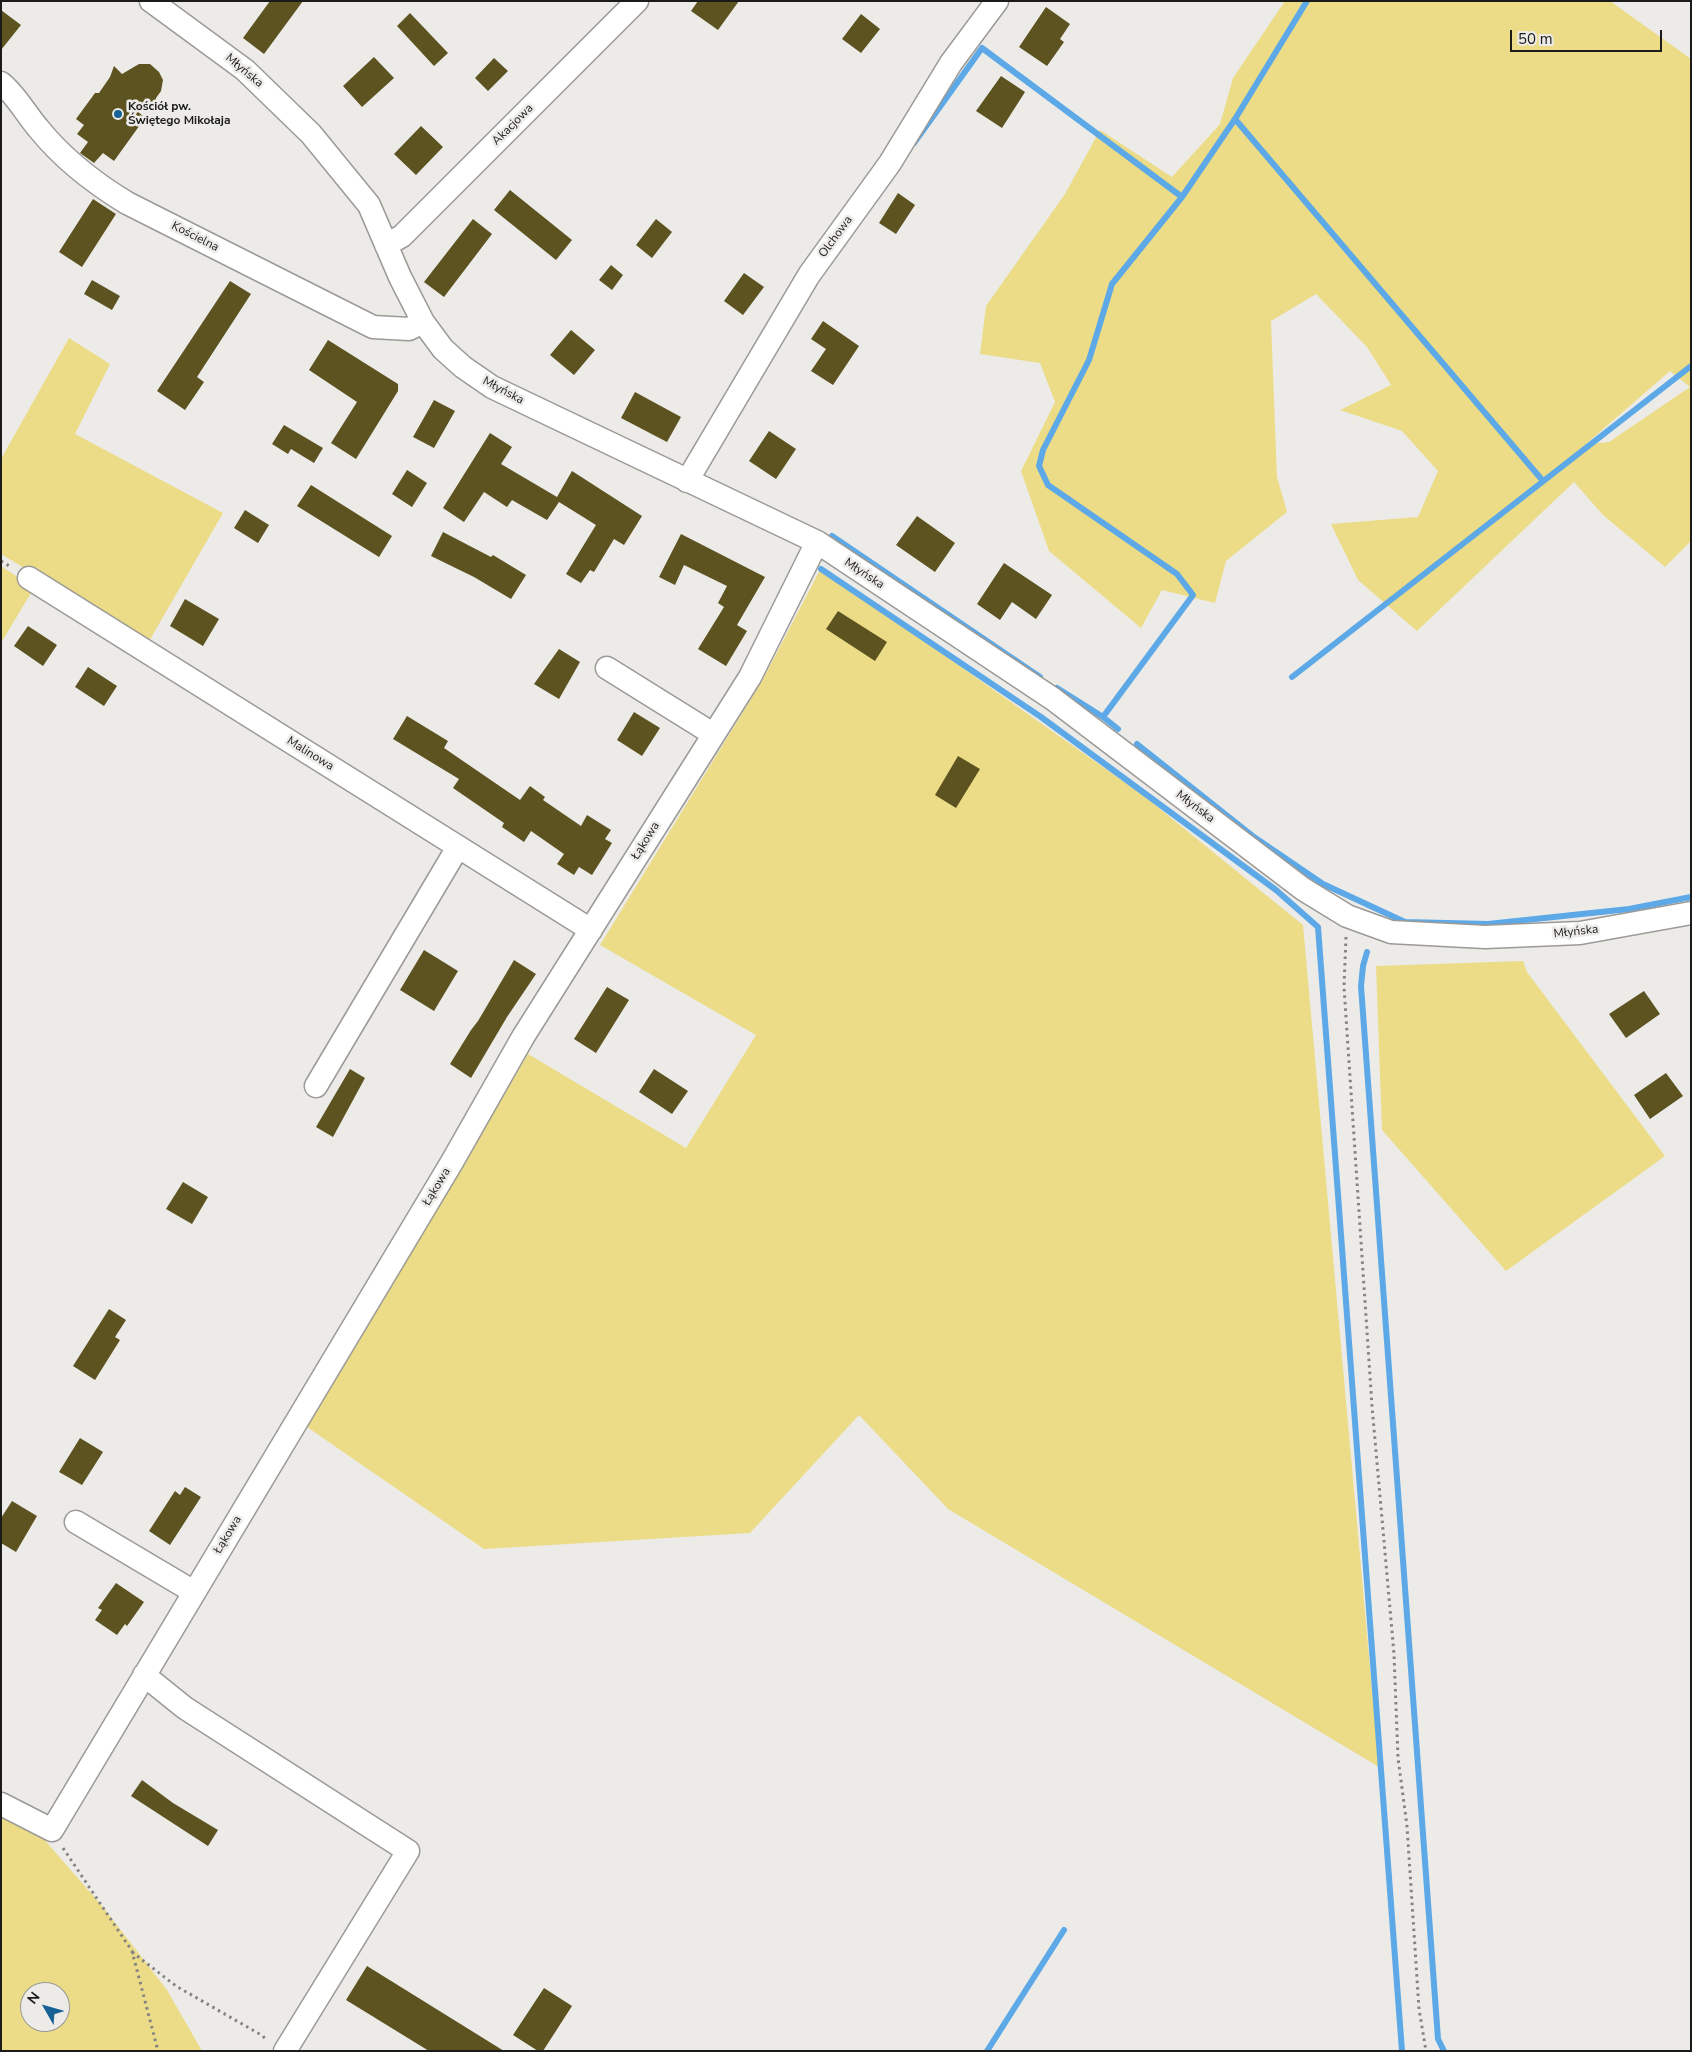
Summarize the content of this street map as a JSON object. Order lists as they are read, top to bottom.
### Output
{
  "streets": {
    "street": [
      "Młyńska",
      "Akacjowa",
      "Kościelna",
      "Olchowa",
      "Malinowa",
      "Łąkowa"
    ]
  },
  "crossings": [
    ["Młyńska", "Akacjowa"],
    ["Młyńska", "Kościelna"],
    ["Młyńska", "Olchowa"],
    ["Młyńska", "Łąkowa"],
    ["Malinowa", "Łąkowa"]
  ],
  "places": ["Kościół pw. Świętego Mikołaja"],
  "scale_bar": "50 m",
  "north": "top left"
}
